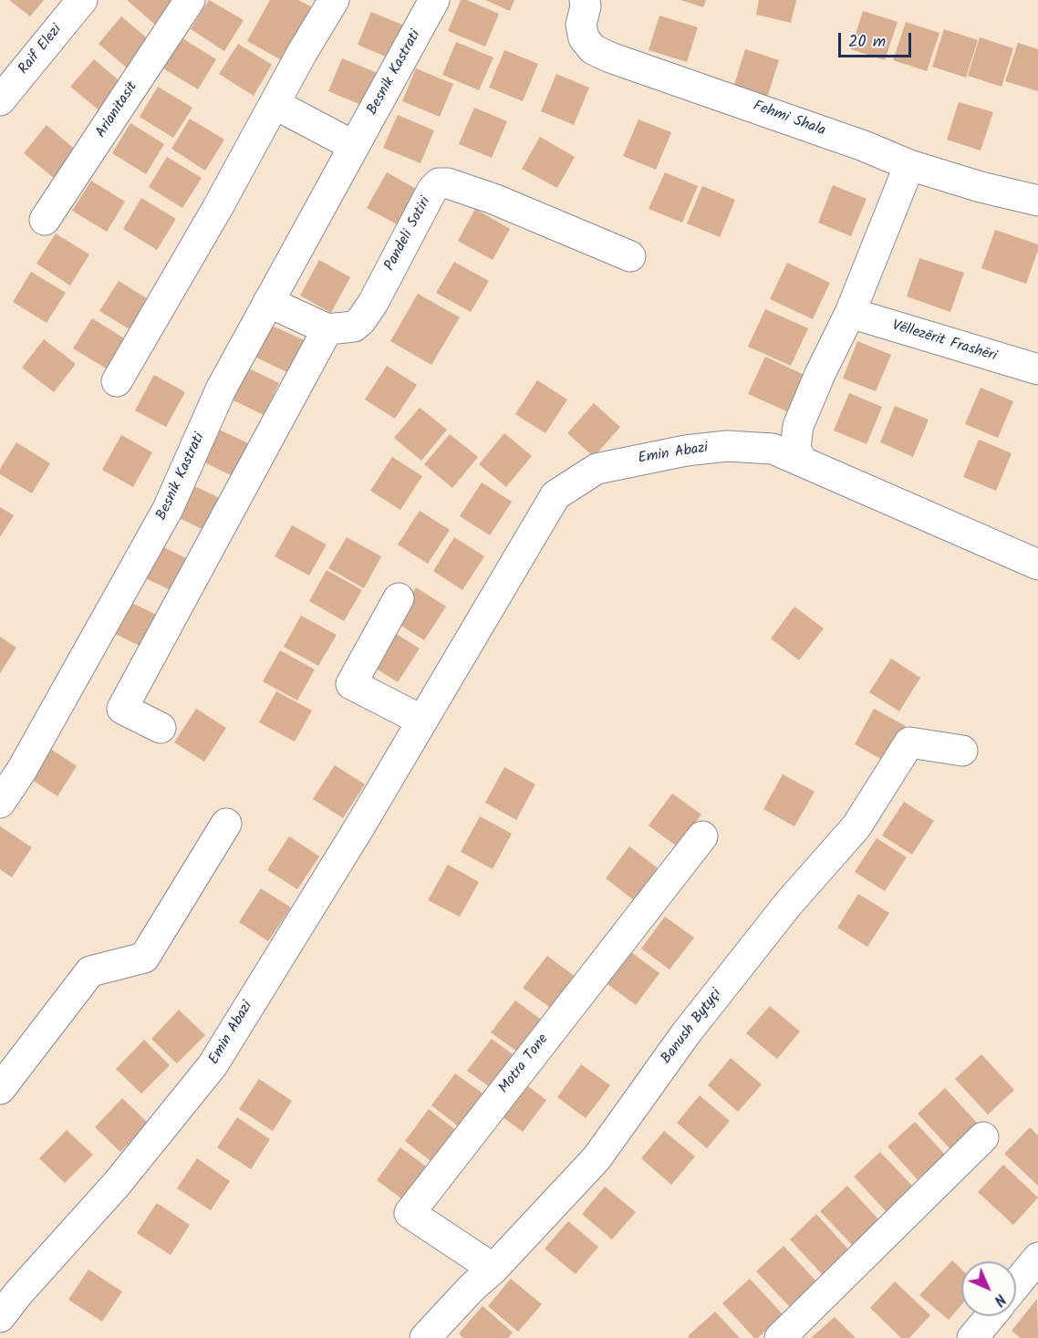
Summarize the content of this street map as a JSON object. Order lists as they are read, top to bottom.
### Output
{
  "streets": {
    "street": [
      "Raif Elezi",
      "Besnik Kastrati",
      "Arianitasit",
      "Fehmi Shala",
      "Pandeli Sotiri",
      "Vëllezërit Frashëri",
      "Emin Abazi",
      "Banush Bytyçi",
      "Motra Tone"
    ]
  },
  "crossings": [
    ["Banush Bytyçi", "Motra Tone"]
  ],
  "scale_bar": "20 m",
  "north": "bottom right"
}
